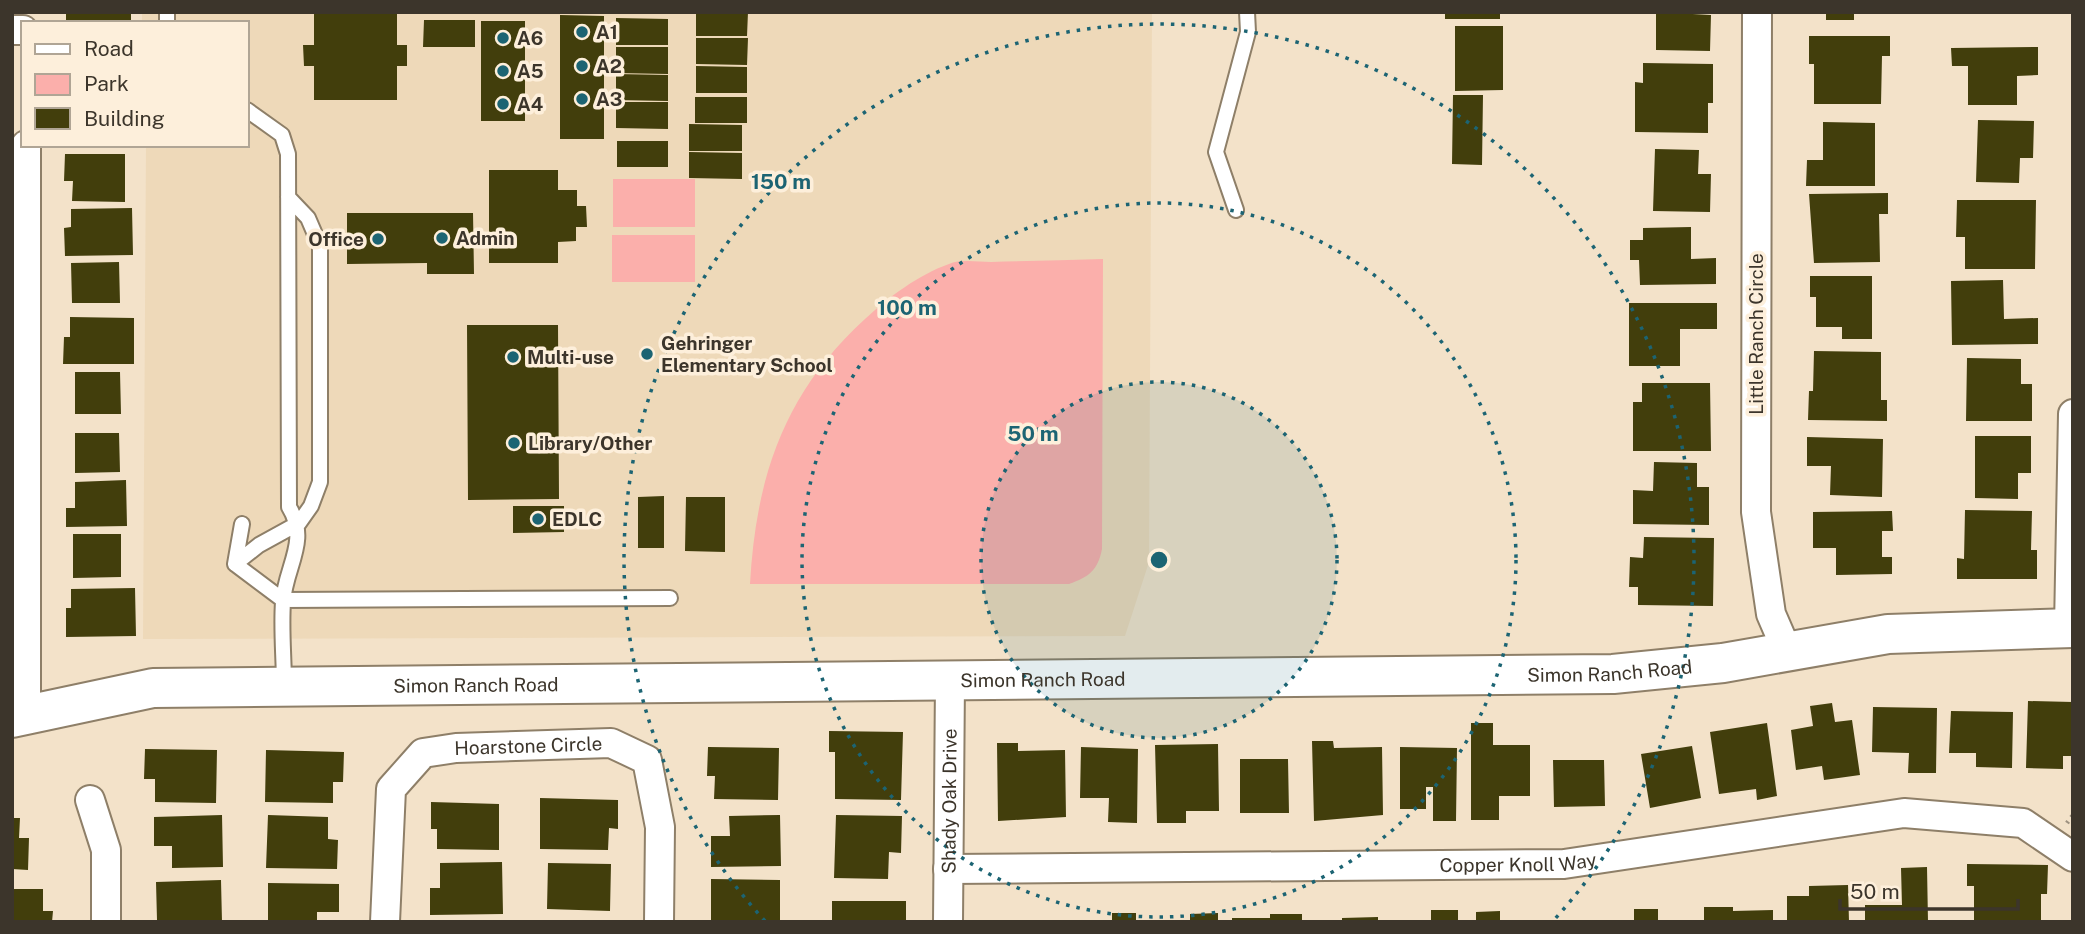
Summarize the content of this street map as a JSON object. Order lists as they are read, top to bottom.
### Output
{
  "streets": {
    "street": [
      "Little Ranch Circle",
      "Simon Ranch Road",
      "Hoarstone Circle",
      "Shady Oak Drive",
      "Copper Knoll Way"
    ]
  },
  "crossings": [
    ["Little Ranch Circle", "Simon Ranch Road"],
    ["Simon Ranch Road", "Shady Oak Drive"],
    ["Shady Oak Drive", "Copper Knoll Way"]
  ],
  "places": [
    "A1",
    "A6",
    "A2",
    "A5",
    "A3",
    "A4",
    "Admin",
    "Office",
    "Gehringer Elementary School",
    "Multi-use",
    "Library/Other",
    "EDLC"
  ],
  "legend": ["Road", "Park", "Building"],
  "scale_bar": "50 m",
  "rings": ["150 m", "100 m", "50 m"]
}
